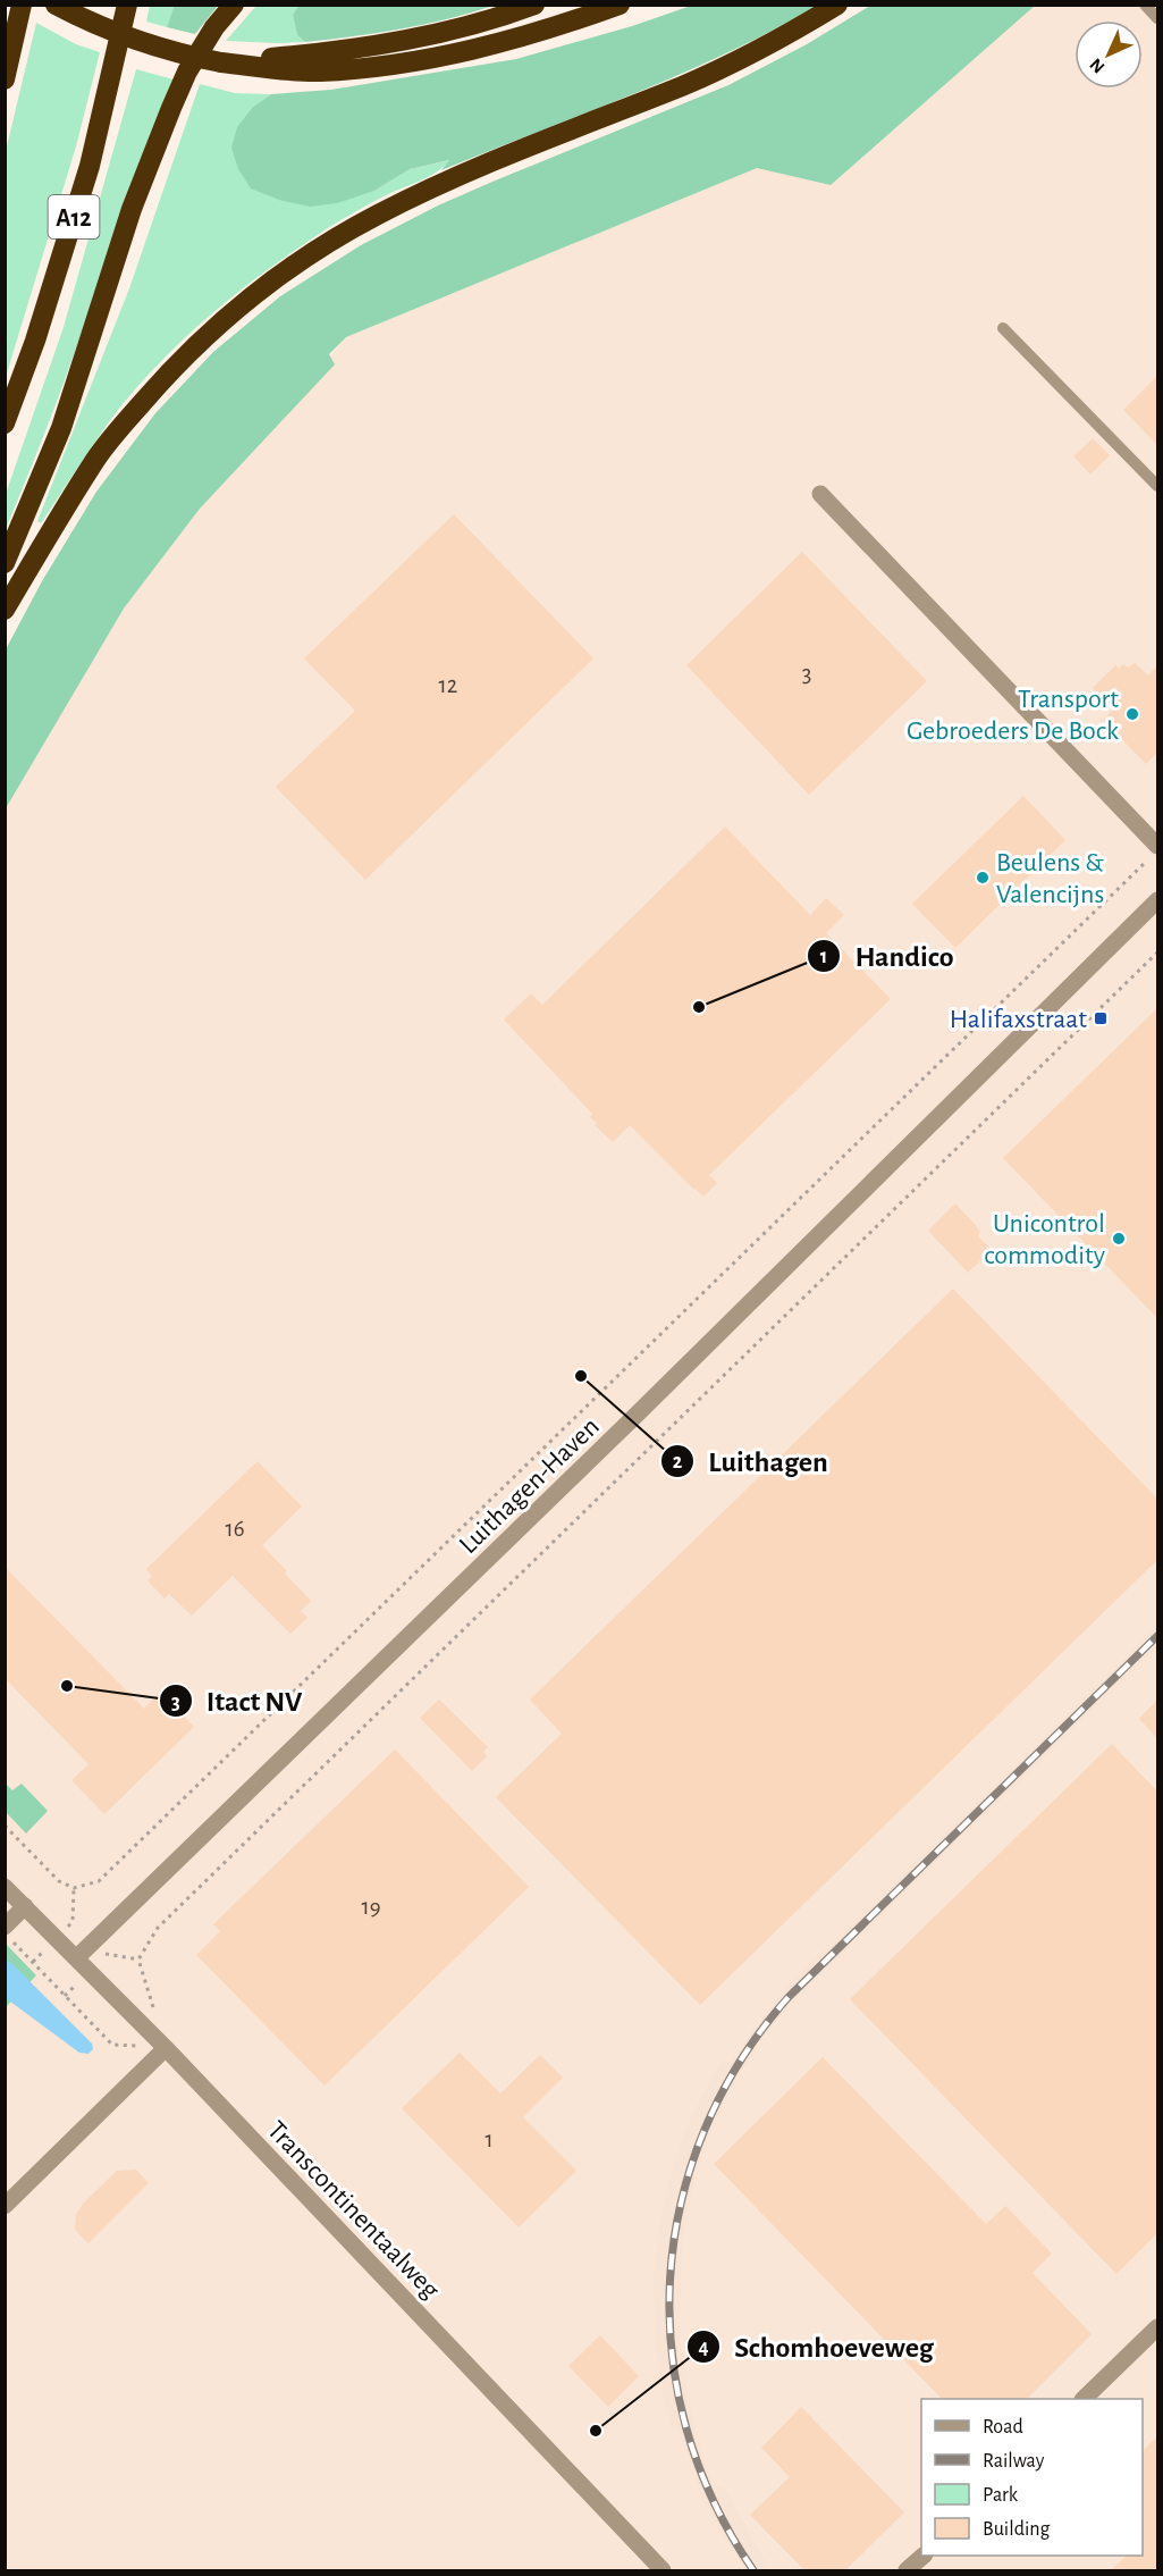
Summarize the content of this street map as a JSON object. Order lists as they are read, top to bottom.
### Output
{
  "streets": {
    "highway": ["A12"],
    "street": ["Luithagen-Haven", "Transcontinentaalweg"]
  },
  "crossings": [
    ["Luithagen-Haven", "Transcontinentaalweg"]
  ],
  "places": {
    "other": [
      "Transport Gebroeders De Bock",
      "Beulens & Valencijns",
      "Handico",
      "Unicontrol commodity",
      "Luithagen",
      "Itact NV",
      "Schomhoeveweg"
    ],
    "transit": ["Halifaxstraat"]
  },
  "house_numbers": [
    "3",
    "12",
    "16",
    "19",
    "1"
  ],
  "legend": [
    "Road",
    "Railway",
    "Park",
    "Building"
  ],
  "north": "bottom left"
}
